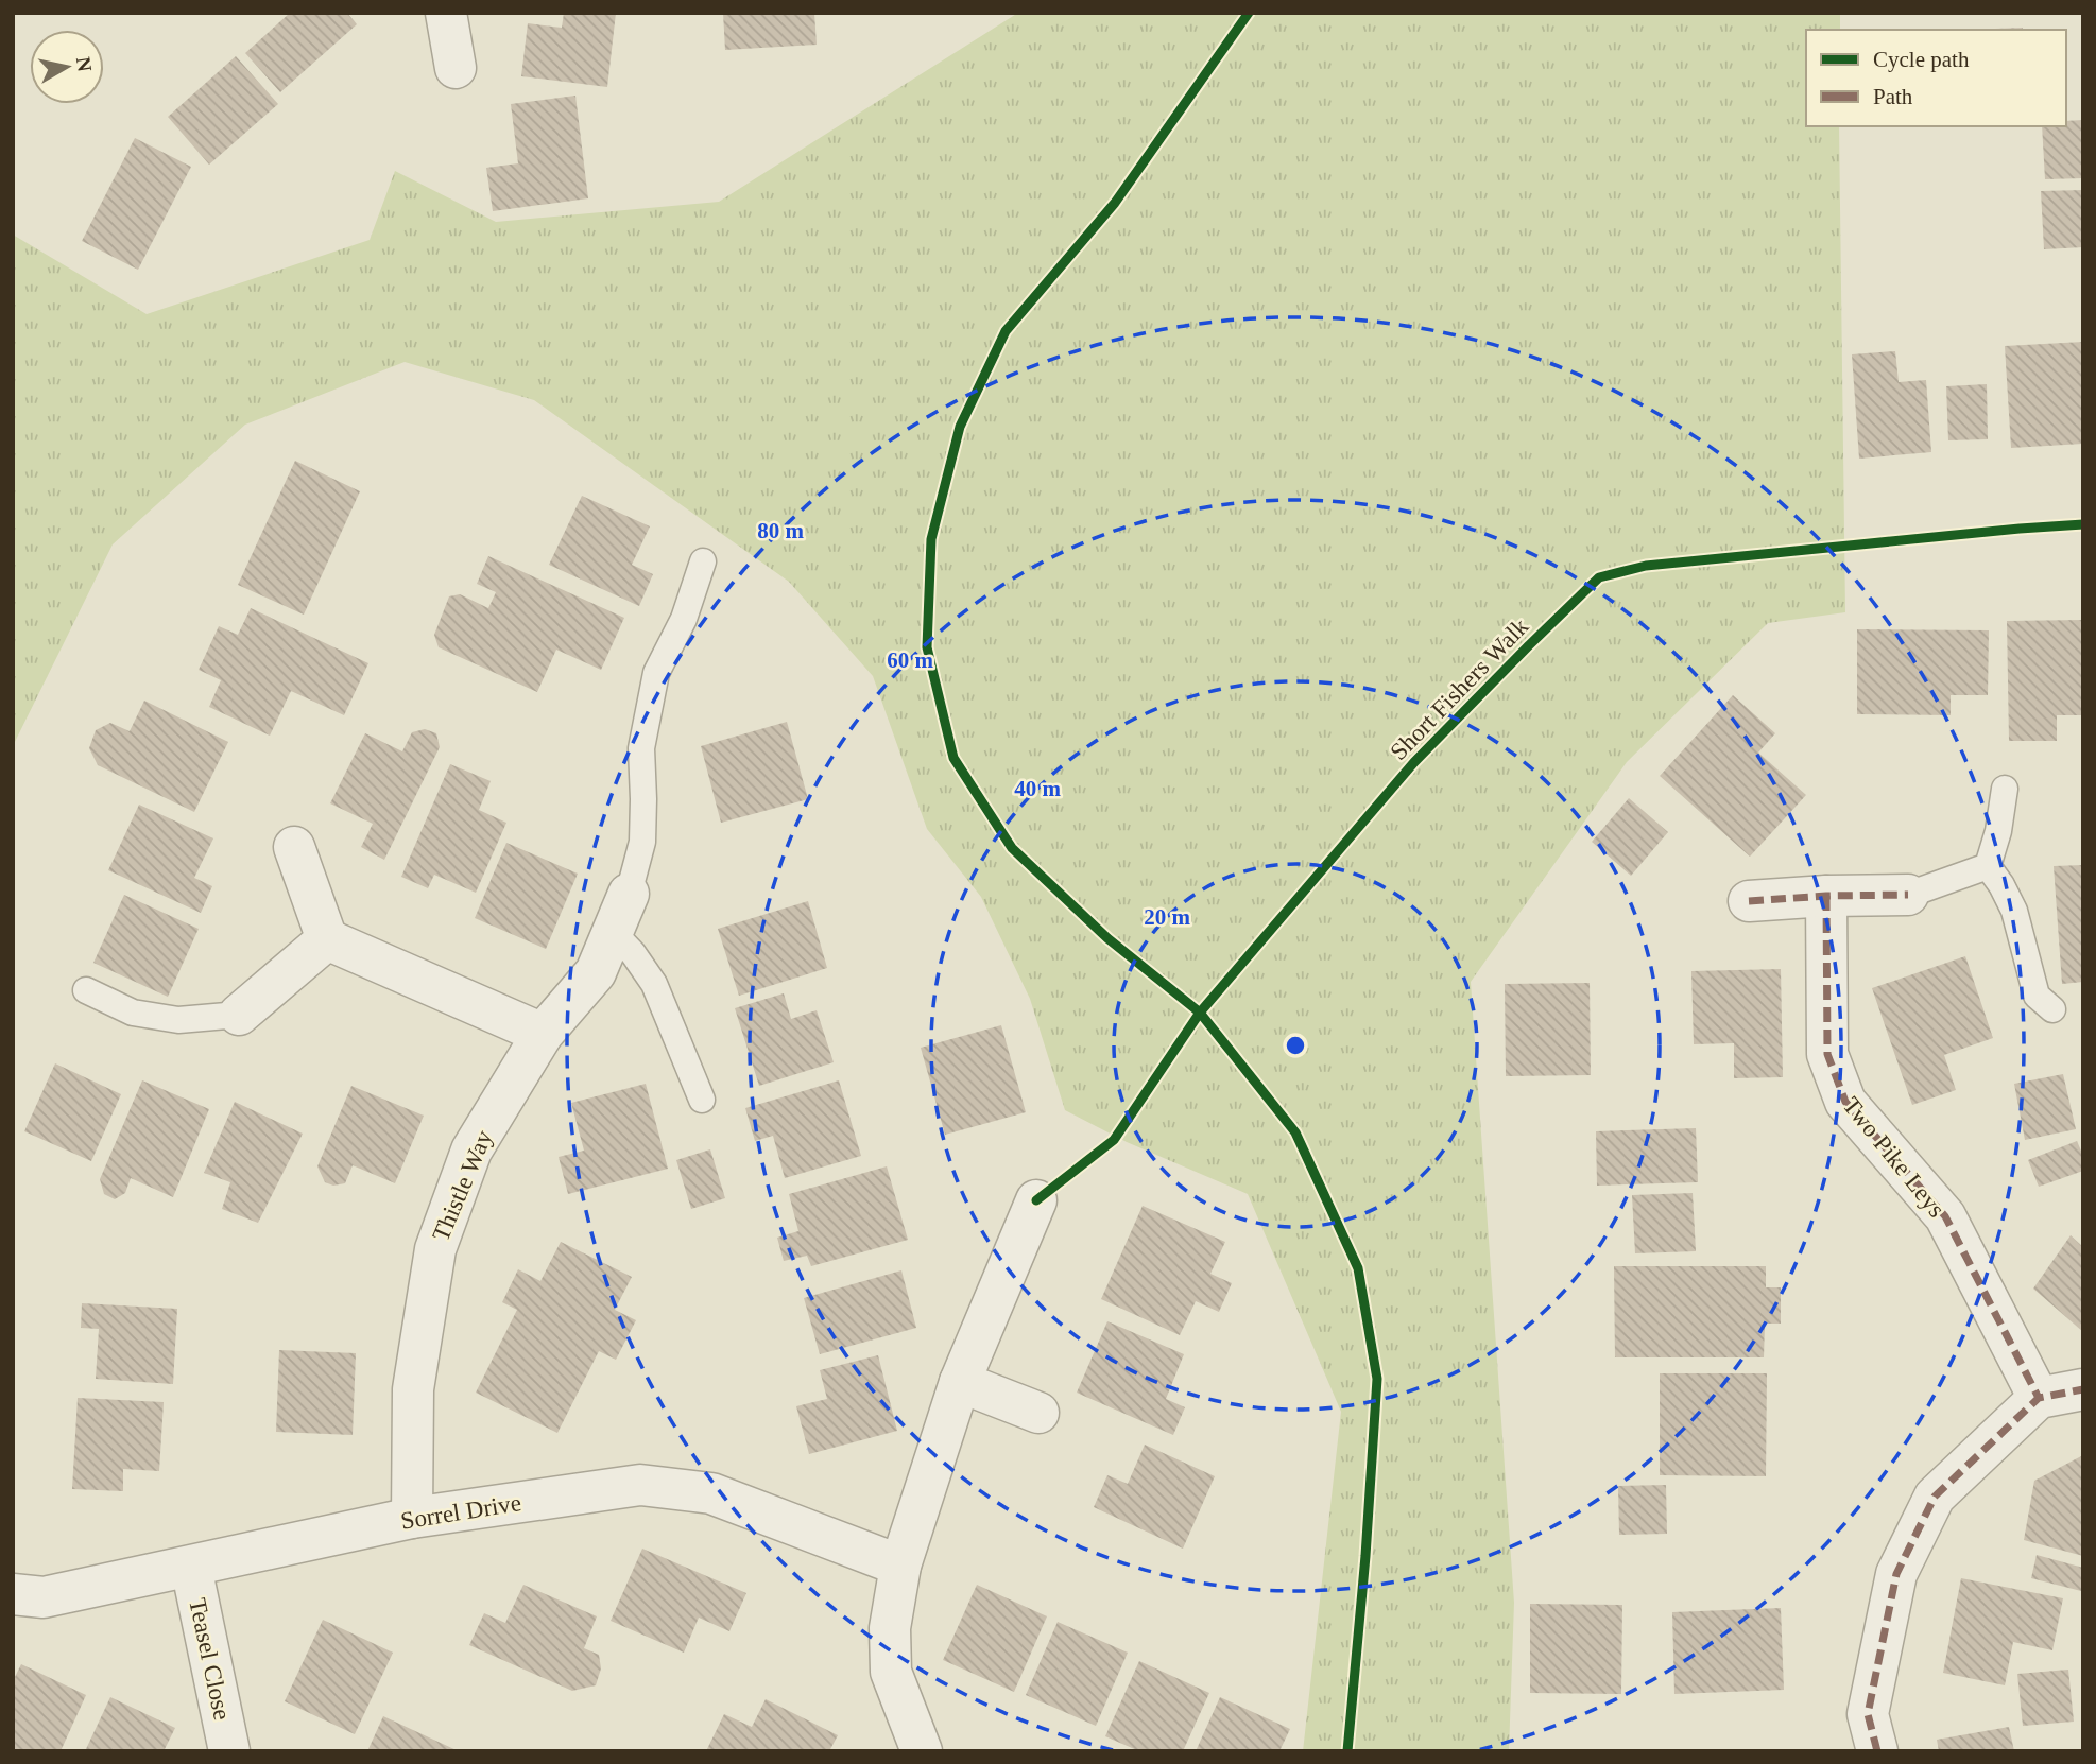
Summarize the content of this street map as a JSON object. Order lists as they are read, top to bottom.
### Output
{
  "streets": {
    "street": [
      "Two Pike Leys",
      "Thistle Way",
      "Sorrel Drive",
      "Teasel Close"
    ],
    "cycle path": ["Short Fishers Walk"]
  },
  "crossings": [
    ["Thistle Way", "Sorrel Drive"],
    ["Sorrel Drive", "Teasel Close"]
  ],
  "legend": ["Cycle path", "Path"],
  "north": "right",
  "rings": [
    "80 m",
    "60 m",
    "40 m",
    "20 m"
  ]
}
